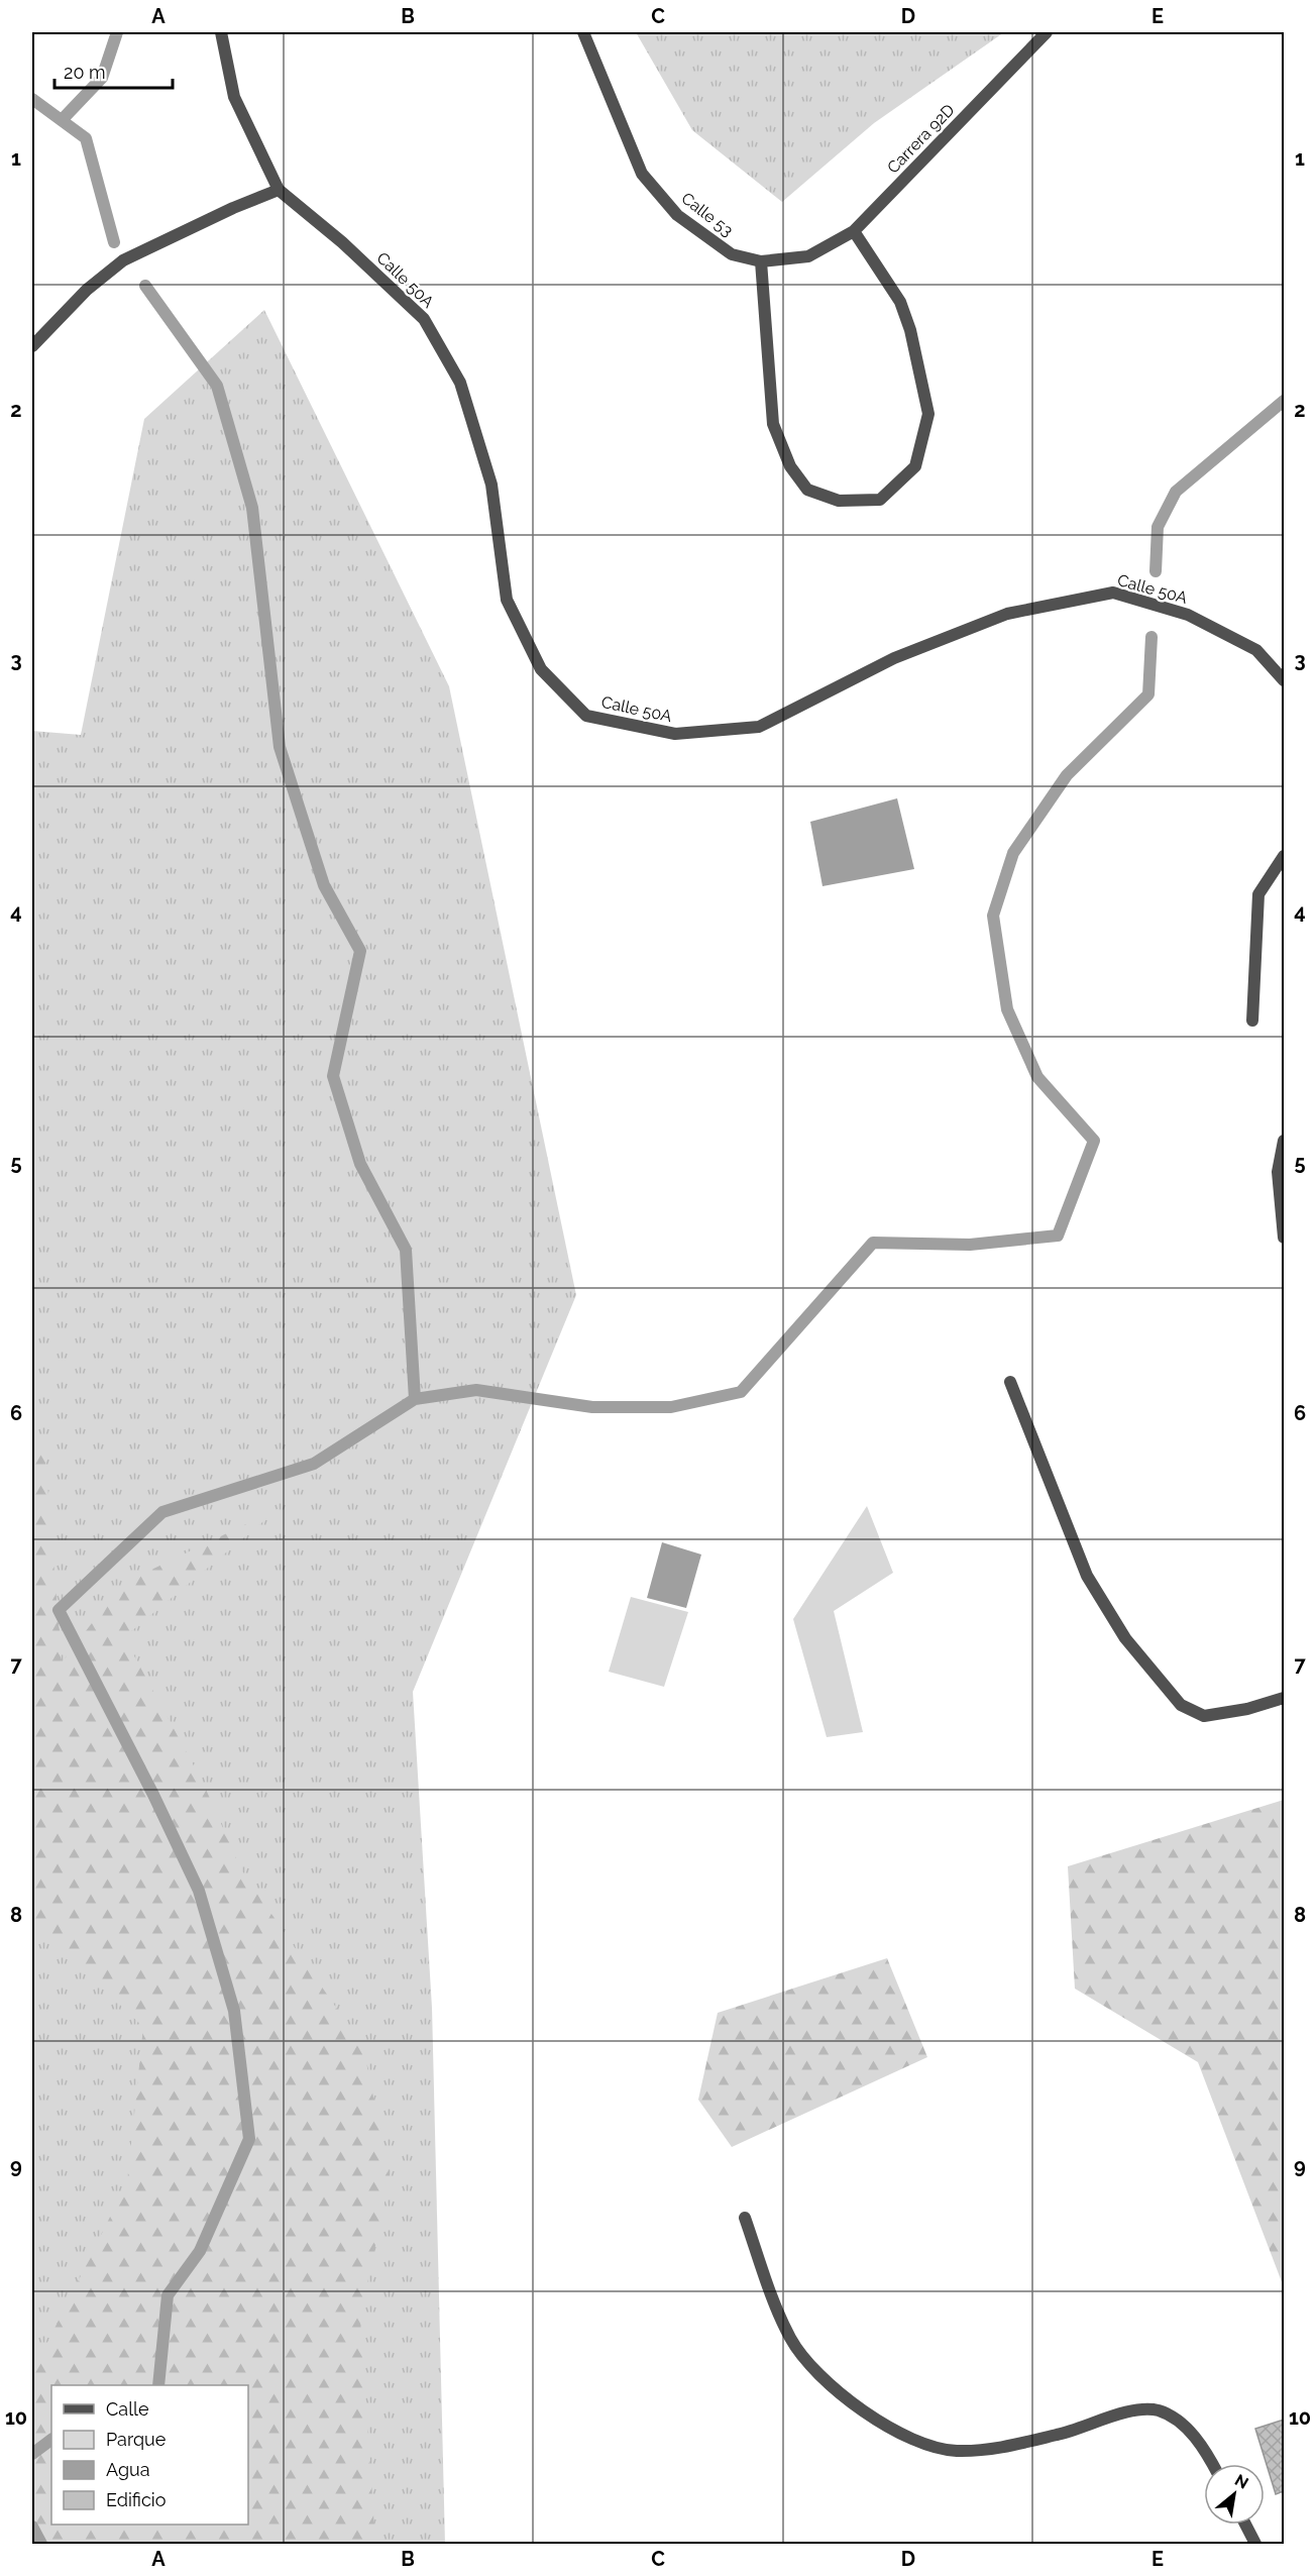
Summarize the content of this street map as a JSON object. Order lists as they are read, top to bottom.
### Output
{
  "streets": {
    "street": ["Carrera 92D", "Calle 53", "Calle 50A"]
  },
  "crossings": [
    ["Carrera 92D", "Calle 53"]
  ],
  "legend": [
    "Calle",
    "Parque",
    "Agua",
    "Edificio"
  ],
  "scale_bar": "20 m",
  "north": "top right",
  "grid": {
    "columns": [
      "A",
      "B",
      "C",
      "D",
      "E"
    ],
    "rows": [
      "1",
      "2",
      "3",
      "4",
      "5",
      "6",
      "7",
      "8",
      "9",
      "10"
    ]
  }
}
